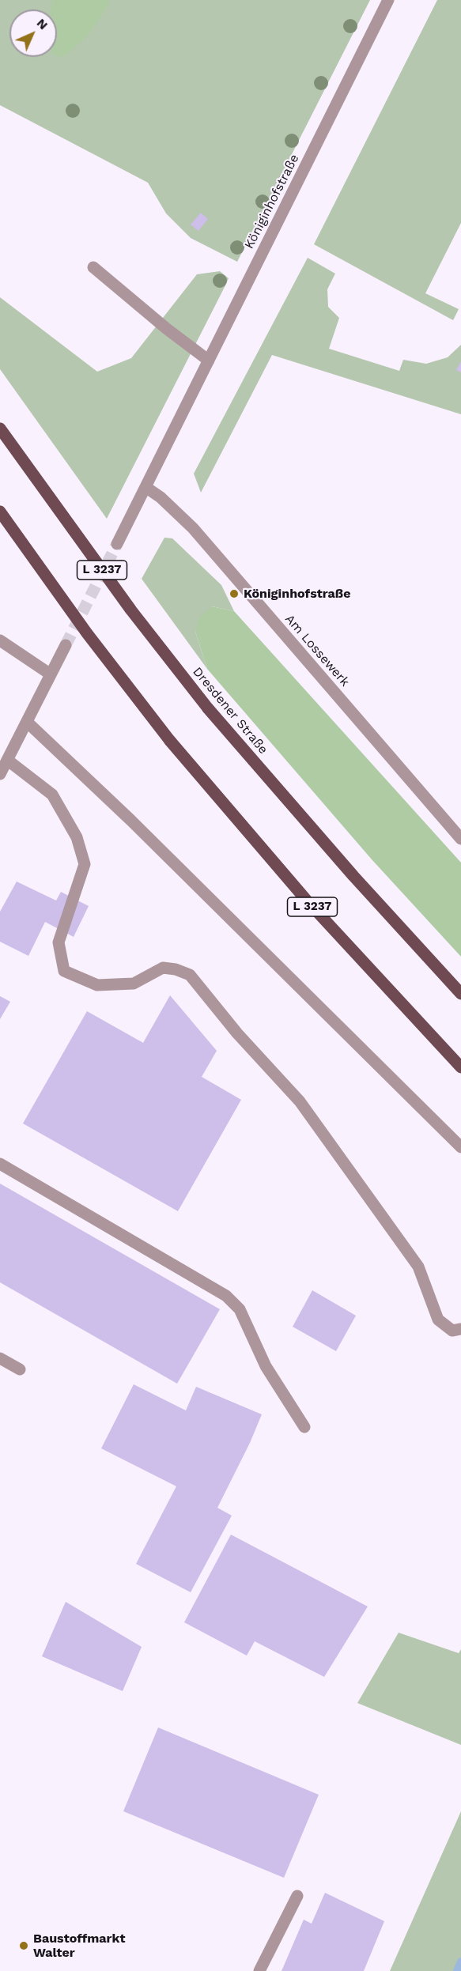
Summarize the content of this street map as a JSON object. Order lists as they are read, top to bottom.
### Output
{
  "streets": {
    "main road": ["L 3237", "Dresdener Straße"],
    "street": ["Königinhofstraße", "Am Lossewerk"]
  },
  "crossings": [
    ["Königinhofstraße", "Am Lossewerk"]
  ],
  "places": ["Königinhofstraße", "Baustoffmarkt Walter"],
  "north": "top right"
}
